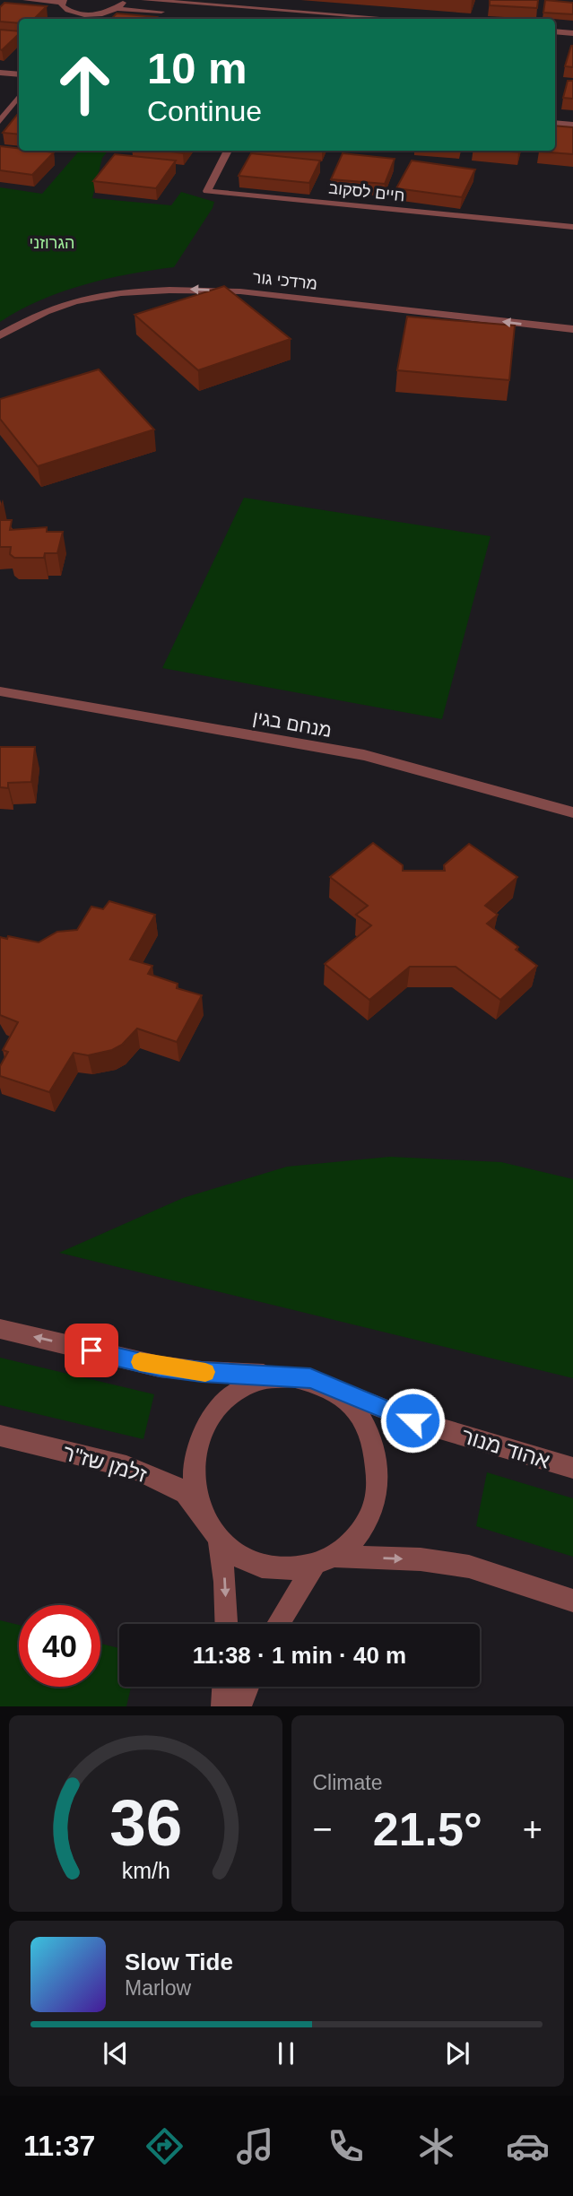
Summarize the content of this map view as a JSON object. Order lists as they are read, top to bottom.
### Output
{
  "streets": {
    "street": [
      "חיים לסקוב",
      "מרדכי גור",
      "מנחם בגין",
      "אהוד מנור",
      "זלמן שז\"ר"
    ]
  },
  "crossings": [
    ["אהוד מנור", "זלמן שז\"ר"]
  ],
  "one_way": ["מרדכי גור"],
  "parks": ["הגרוזני"],
  "page": {
    "turn": ["10 m", "Continue"],
    "limit": "40",
    "trip": "11:38 · 1 min · 40 m",
    "tile": "Climate",
    "heat": ["−", "21.5°", "+"],
    "song": ["Slow Tide", "Marlow"],
    "tabs": "11:37",
    "gauge": ["36", "km/h"]
  }
}
